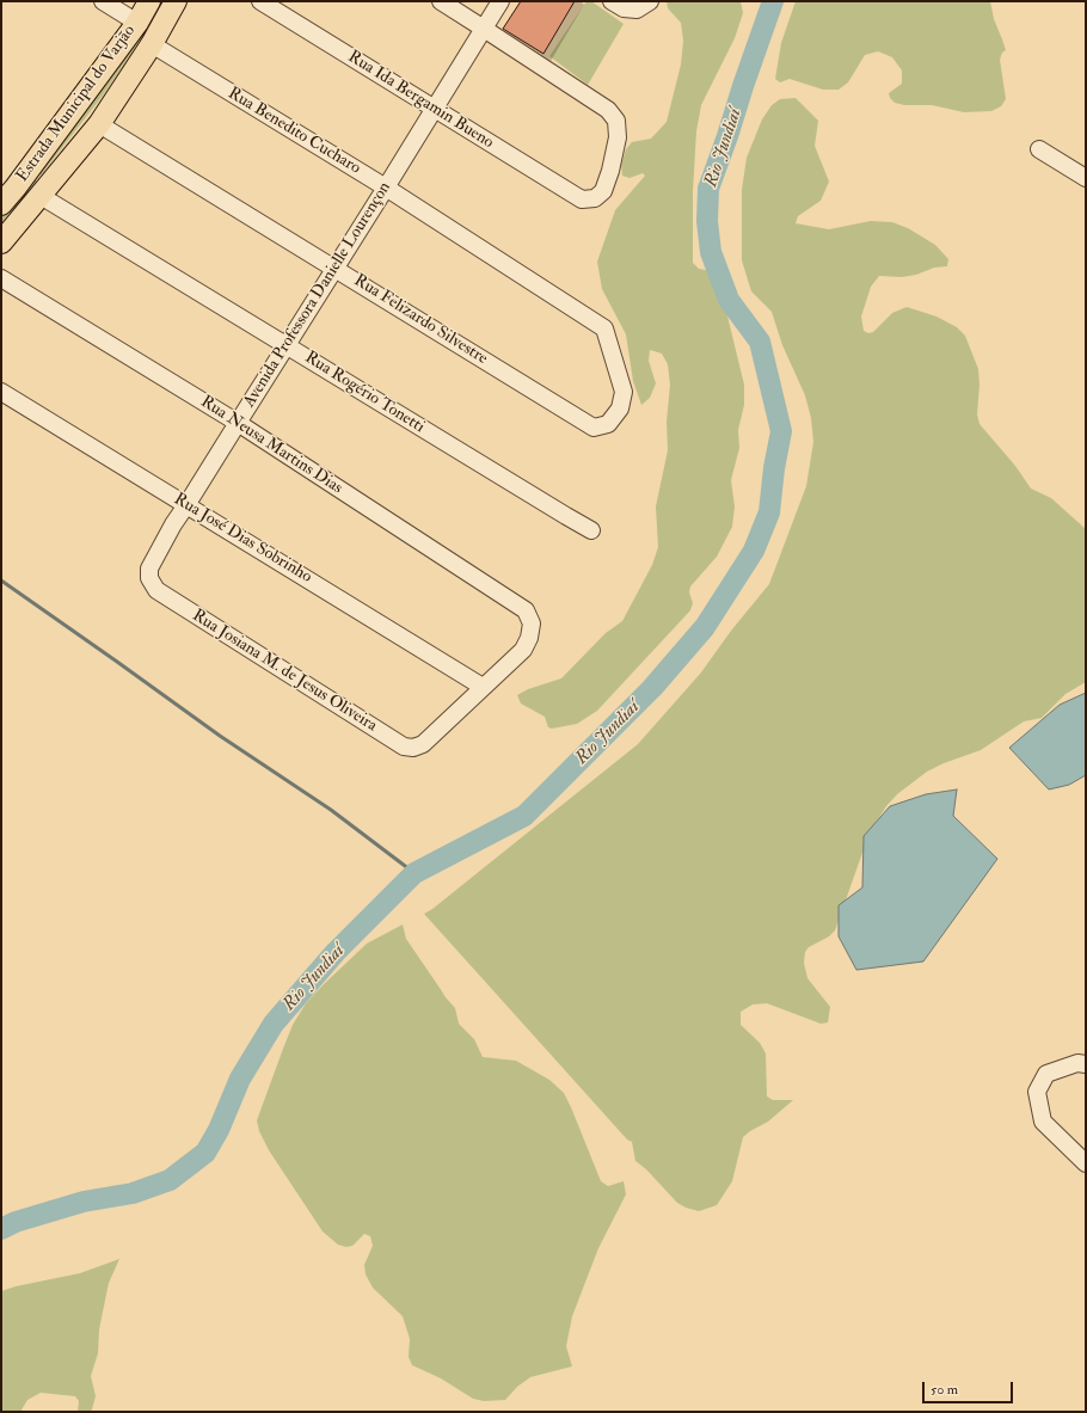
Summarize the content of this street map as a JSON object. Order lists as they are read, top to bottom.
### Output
{
  "streets": {
    "main road": ["Estrada Municipal do Varjão"],
    "street": [
      "Rua Ida Bergamin Bueno",
      "Rua Benedito Cucharo",
      "Avenida Professora Danielle Lourençon",
      "Rua Felizardo Silvestre",
      "Rua Rogério Tonetti",
      "Rua Neusa Martins Dias",
      "Rua José Dias Sobrinho",
      "Rua Josiana M. de Jesus Oliveira"
    ]
  },
  "crossings": [
    ["Rua Ida Bergamin Bueno", "Avenida Professora Danielle Lourençon"],
    ["Rua Benedito Cucharo", "Avenida Professora Danielle Lourençon"],
    ["Rua Benedito Cucharo", "Rua Felizardo Silvestre"],
    ["Avenida Professora Danielle Lourençon", "Rua Felizardo Silvestre"],
    ["Avenida Professora Danielle Lourençon", "Rua Rogério Tonetti"],
    ["Avenida Professora Danielle Lourençon", "Rua Neusa Martins Dias"],
    ["Avenida Professora Danielle Lourençon", "Rua José Dias Sobrinho"],
    ["Avenida Professora Danielle Lourençon", "Rua Josiana M. de Jesus Oliveira"],
    ["Rua Neusa Martins Dias", "Rua José Dias Sobrinho"],
    ["Rua Neusa Martins Dias", "Rua Josiana M. de Jesus Oliveira"],
    ["Rua José Dias Sobrinho", "Rua Josiana M. de Jesus Oliveira"]
  ],
  "water": ["Rio Jundiaí"],
  "scale_bar": "50 m"
}
